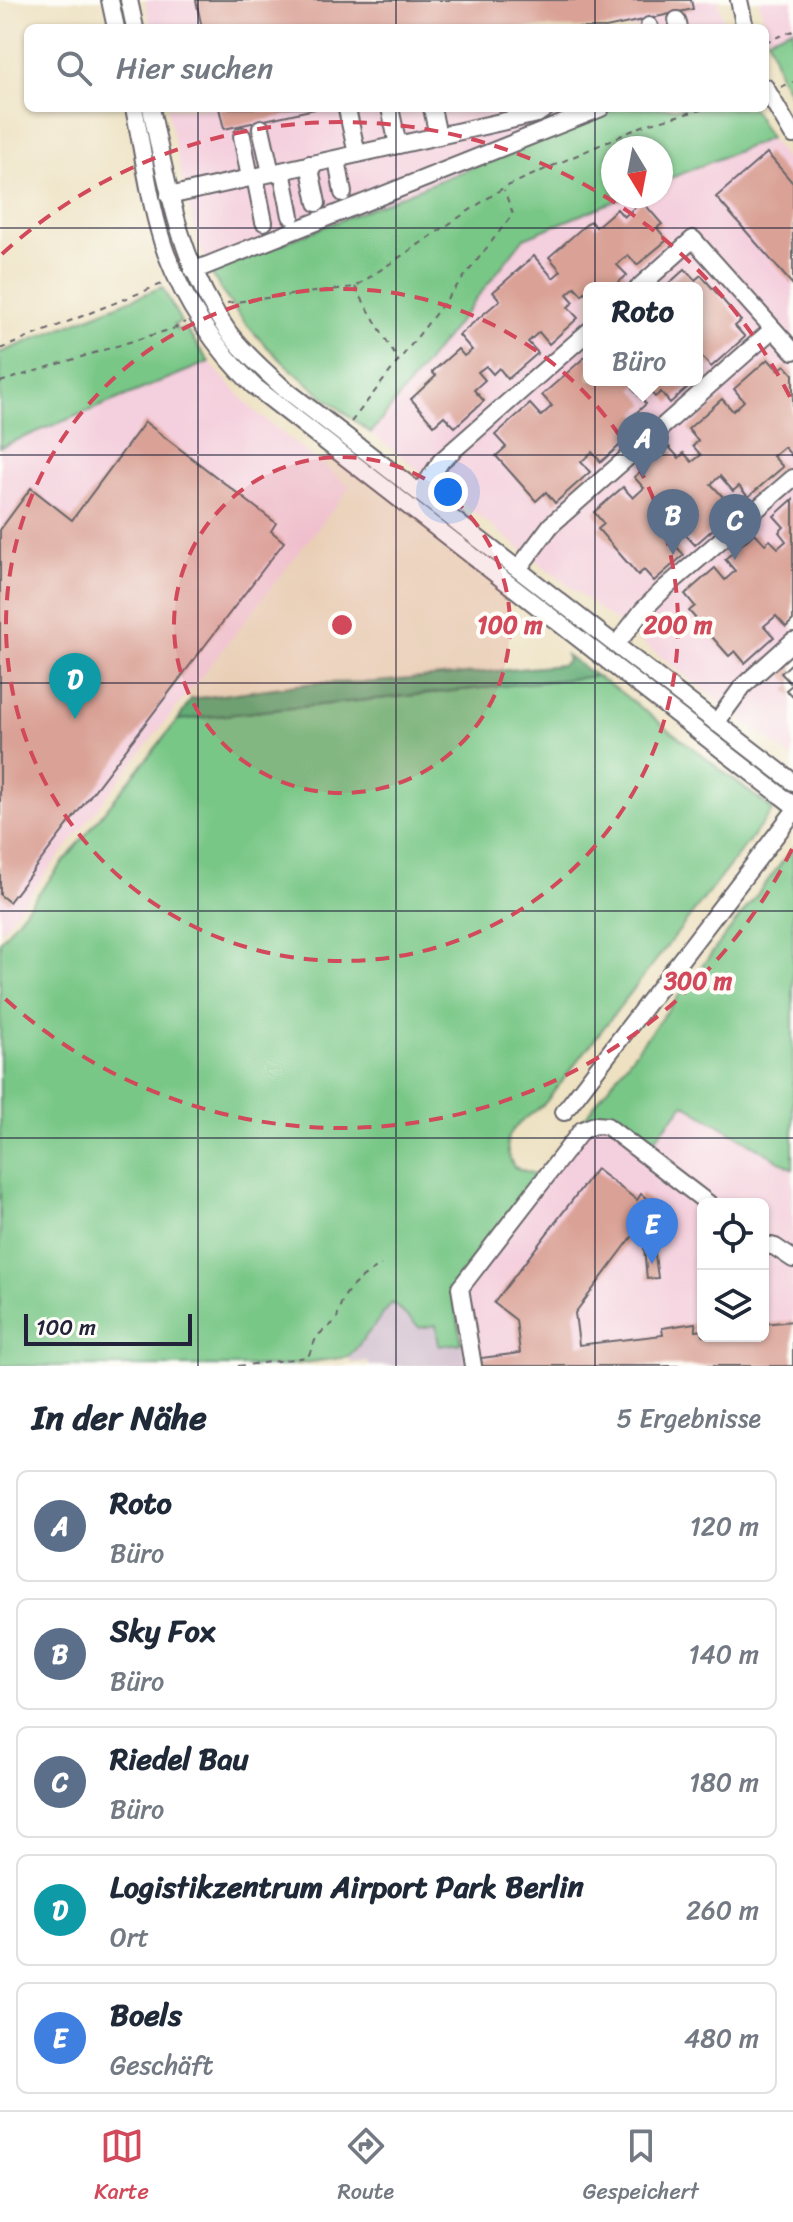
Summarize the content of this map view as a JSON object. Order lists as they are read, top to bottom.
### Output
{
  "scale_bar": "100 m",
  "north": "bottom",
  "page": {
    "search": "Hier suchen",
    "popup": ["Roto", "Büro"],
    "pins": [
      "A",
      "B",
      "C",
      "D",
      "E"
    ],
    "scale": "100 m",
    "heading": ["In der Nähe", "5 Ergebnisse"],
    "list": [
      {
        "mark": "A",
        "name": "Roto",
        "note": "Büro",
        "value": "120 m"
      },
      {
        "mark": "B",
        "name": "Sky Fox",
        "note": "Büro",
        "value": "140 m"
      },
      {
        "mark": "C",
        "name": "Riedel Bau",
        "note": "Büro",
        "value": "180 m"
      },
      {
        "mark": "D",
        "name": "Logistikzentrum Airport Park Berlin",
        "note": "Ort",
        "value": "260 m"
      },
      {
        "mark": "E",
        "name": "Boels",
        "note": "Geschäft",
        "value": "480 m"
      }
    ],
    "nav": ["Karte", "Route", "Gespeichert"]
  },
  "rings": ["100 m", "200 m", "300 m"]
}
